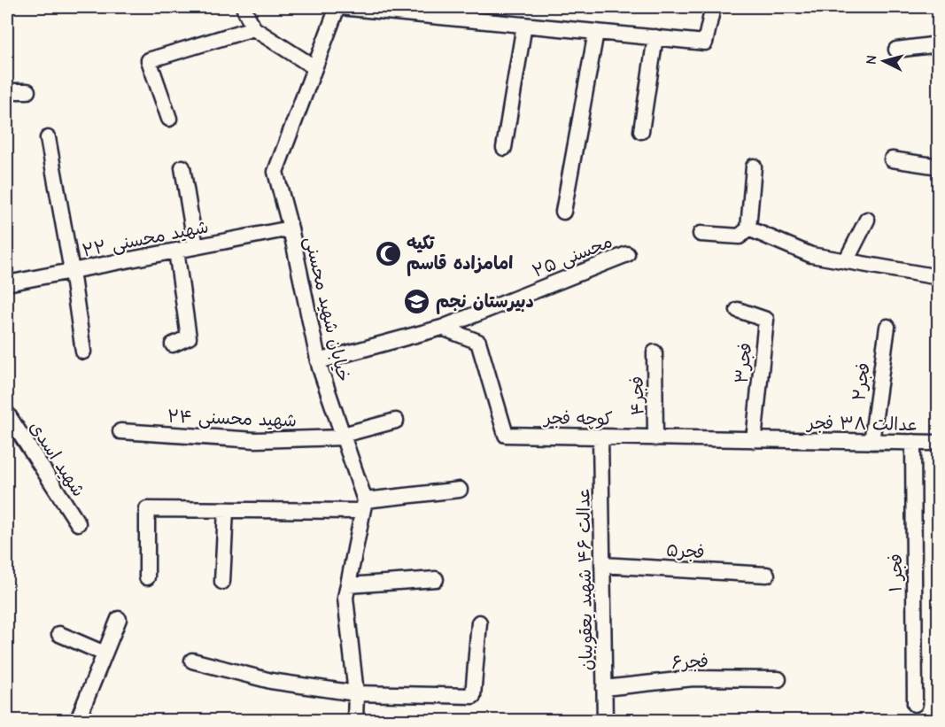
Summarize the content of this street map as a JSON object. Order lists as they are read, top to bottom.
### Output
{
  "streets": {
    "street": [
      "شهید محسنی ۲۲",
      "محسنی ۲۵",
      "خیابان شهید محسنی",
      "فجر۳",
      "فجر۲",
      "فجر۴",
      "شهید محسنی ۲۴",
      "کوچه فجر",
      "عدالت ۳۸ فجر",
      "شهید اسدی",
      "فجر۵",
      "فجر ۱",
      "عدالت ۴۶ شهید یعقوبیان",
      "فجر۶"
    ]
  },
  "crossings": [
    ["شهید محسنی ۲۲", "خیابان شهید محسنی"],
    ["محسنی ۲۵", "خیابان شهید محسنی"],
    ["محسنی ۲۵", "کوچه فجر"],
    ["خیابان شهید محسنی", "شهید محسنی ۲۴"],
    ["فجر۳", "کوچه فجر"],
    ["فجر۲", "عدالت ۳۸ فجر"],
    ["فجر۴", "کوچه فجر"],
    ["کوچه فجر", "عدالت ۳۸ فجر"],
    ["کوچه فجر", "عدالت ۴۶ شهید یعقوبیان"],
    ["عدالت ۳۸ فجر", "فجر ۱"],
    ["فجر۵", "عدالت ۴۶ شهید یعقوبیان"],
    ["عدالت ۴۶ شهید یعقوبیان", "فجر۶"]
  ],
  "places": {
    "mosque": ["تکیه امامزاده قاسم"],
    "school or university": ["دبیرستان نجم"]
  },
  "north": "left"
}
